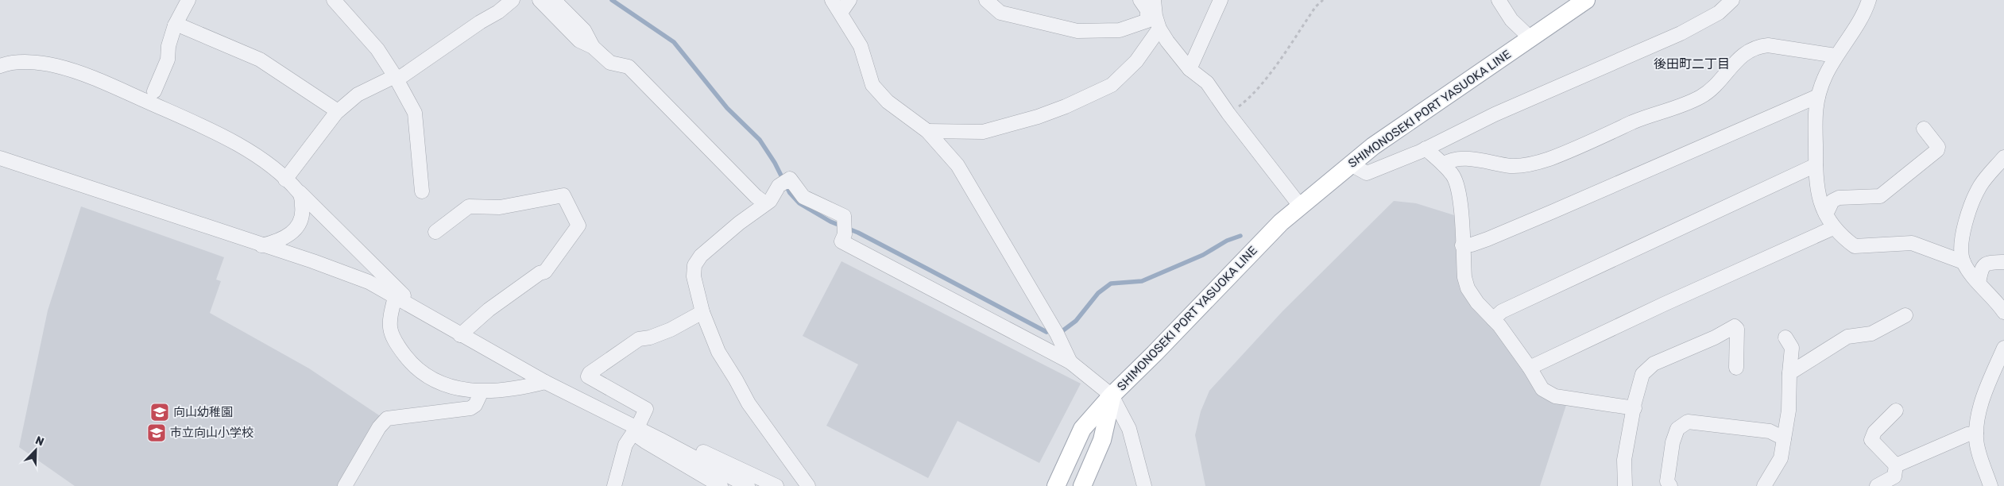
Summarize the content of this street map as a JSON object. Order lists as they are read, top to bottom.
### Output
{
  "streets": {
    "main road": ["SHIMONOSEKI PORT YASUOKA LINE"]
  },
  "districts": ["後田町二丁目"],
  "places": {
    "school or university": ["向山幼稚園", "市立向山小学校"]
  },
  "north": "top right"
}
